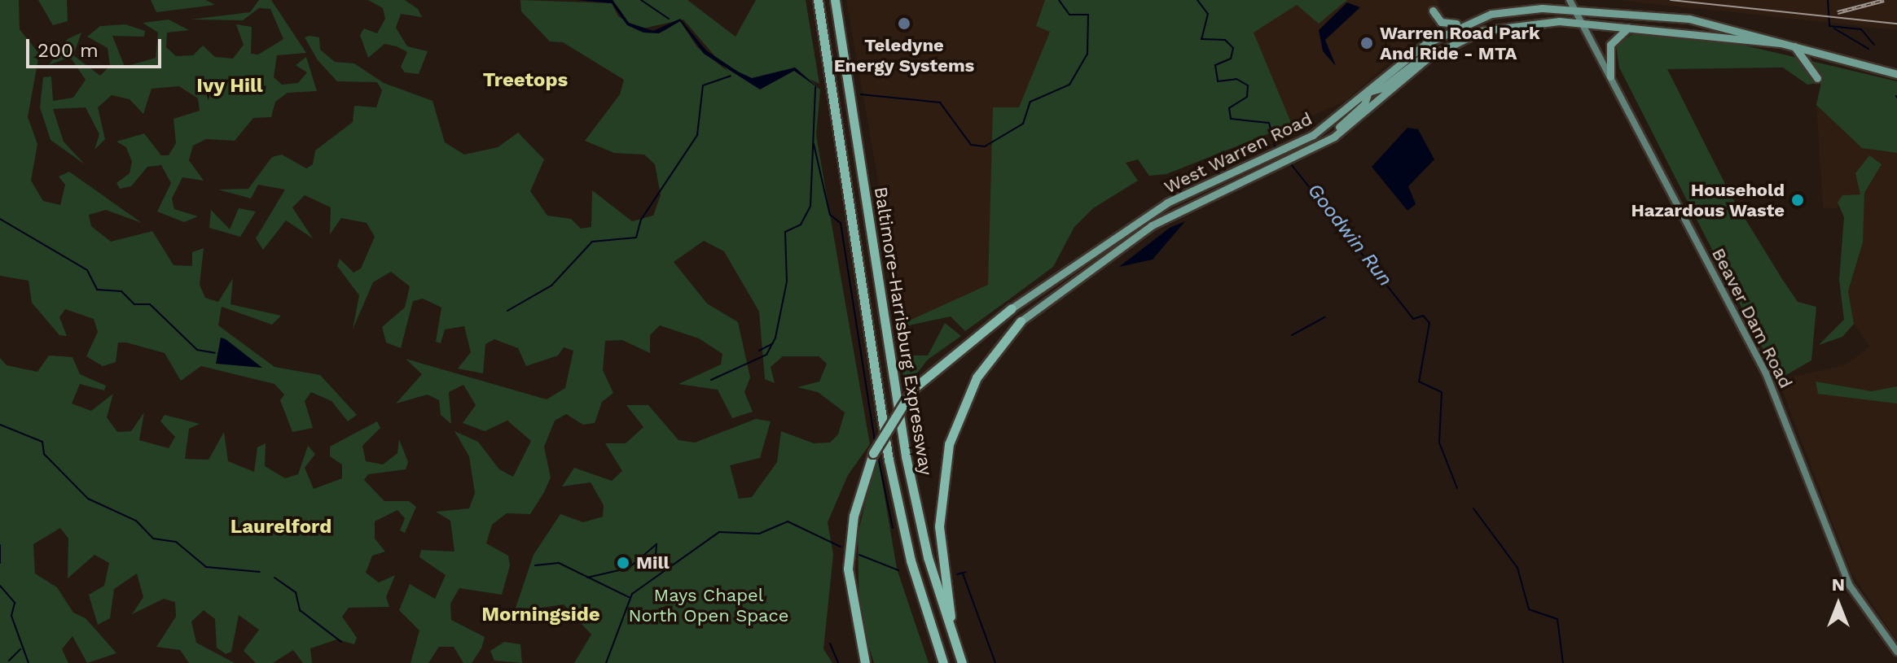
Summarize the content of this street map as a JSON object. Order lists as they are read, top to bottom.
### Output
{
  "streets": {
    "highway": ["Baltimore-Harrisburg Expressway"],
    "main road": ["West Warren Road", "Beaver Dam Road"]
  },
  "crossings": [
    ["West Warren Road", "Beaver Dam Road"]
  ],
  "districts": [
    "Treetops",
    "Ivy Hill",
    "Laurelford",
    "Morningside"
  ],
  "water": ["Goodwin Run"],
  "parks": ["Mays Chapel North Open Space"],
  "places": [
    "Teledyne Energy Systems",
    "Warren Road Park And Ride - MTA",
    "Household Hazardous Waste",
    "Mill"
  ],
  "scale_bar": "200 m",
  "north": "top"
}
